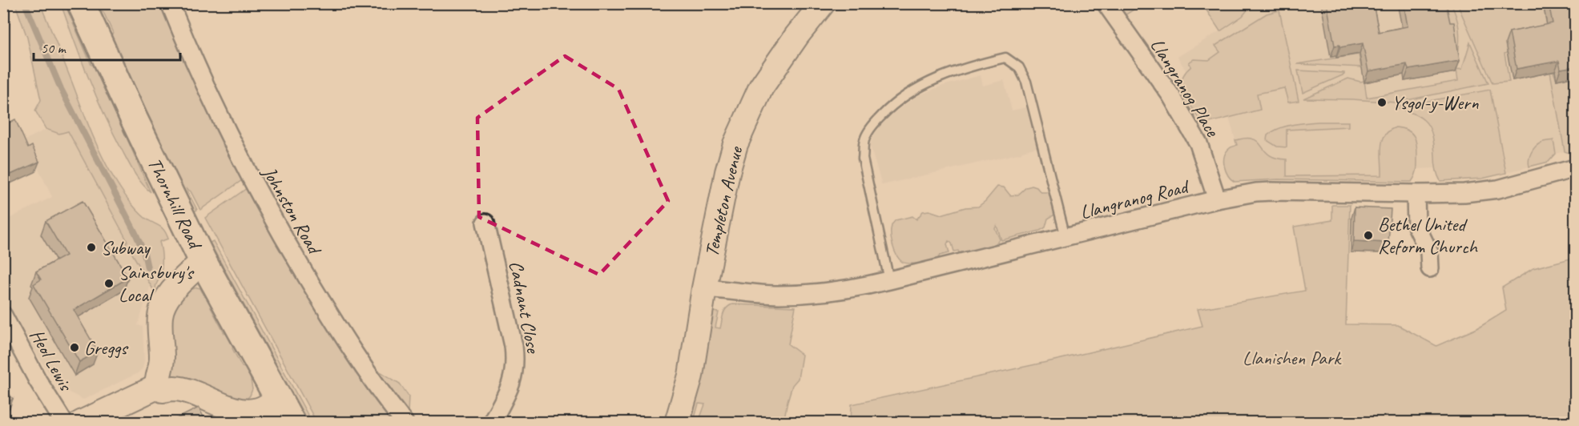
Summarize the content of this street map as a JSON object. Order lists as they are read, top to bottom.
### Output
{
  "streets": {
    "main road": ["Thornhill Road"],
    "street": [
      "Llangranog Place",
      "Llangranog Road",
      "Templeton Avenue",
      "Johnston Road",
      "Cadnant Close",
      "Heol Lewis"
    ]
  },
  "crossings": [
    ["Llangranog Place", "Llangranog Road"],
    ["Llangranog Road", "Templeton Avenue"]
  ],
  "parks": ["Llanishen Park"],
  "places": [
    "Ysgol-y-Wern",
    "Bethel United Reform Church",
    "Subway",
    "Sainsbury's Local",
    "Greggs"
  ],
  "scale_bar": "50 m"
}
